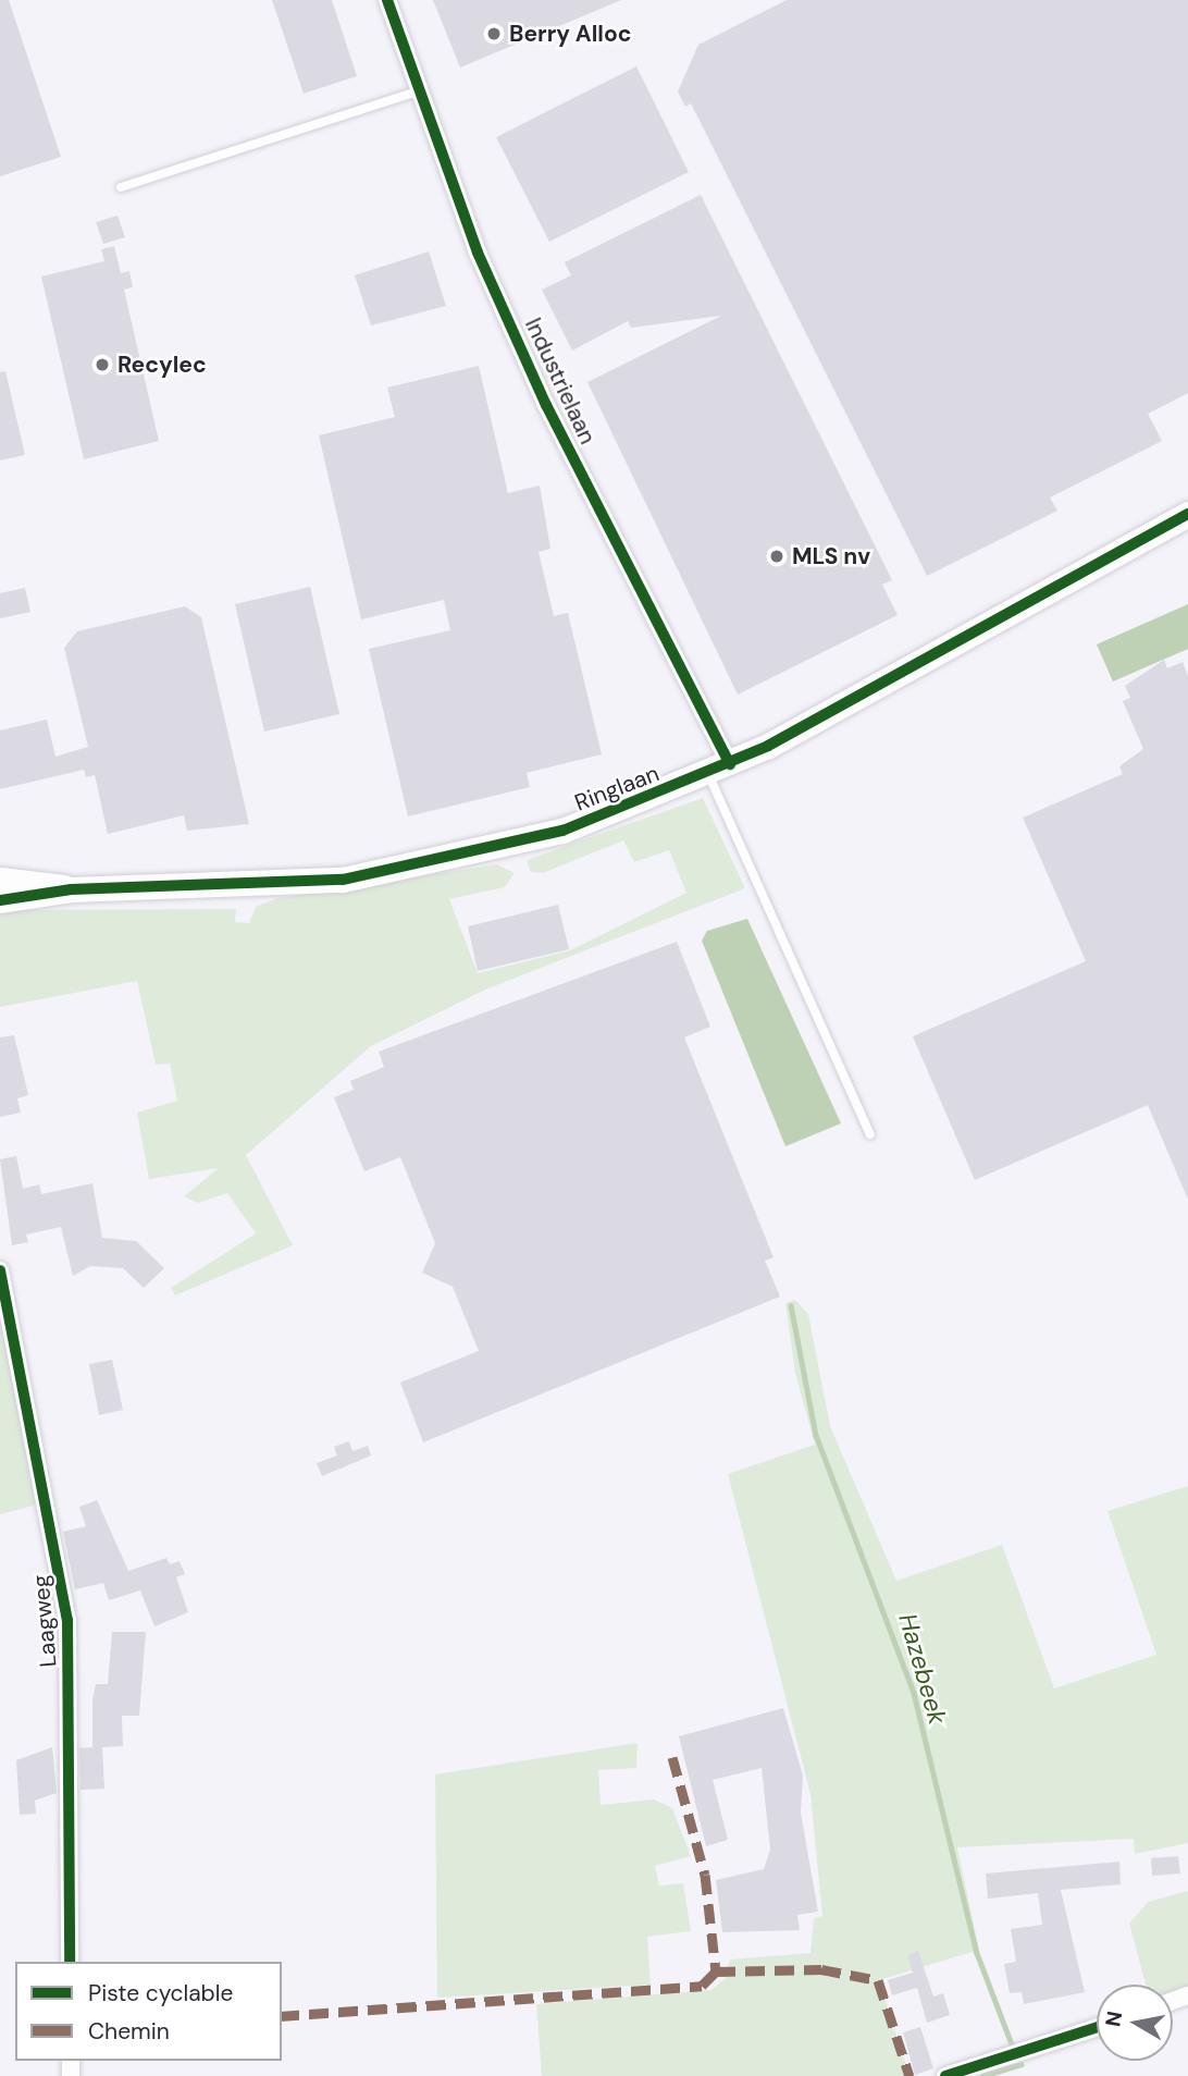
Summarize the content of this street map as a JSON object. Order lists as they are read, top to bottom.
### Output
{
  "streets": {
    "main road": ["Ringlaan"],
    "street": ["Industrielaan", "Laagweg"]
  },
  "crossings": [
    ["Industrielaan", "Ringlaan"]
  ],
  "water": ["Hazebeek"],
  "places": ["Berry Alloc", "Recylec", "MLS nv"],
  "legend": ["Piste cyclable", "Chemin"],
  "north": "left"
}
